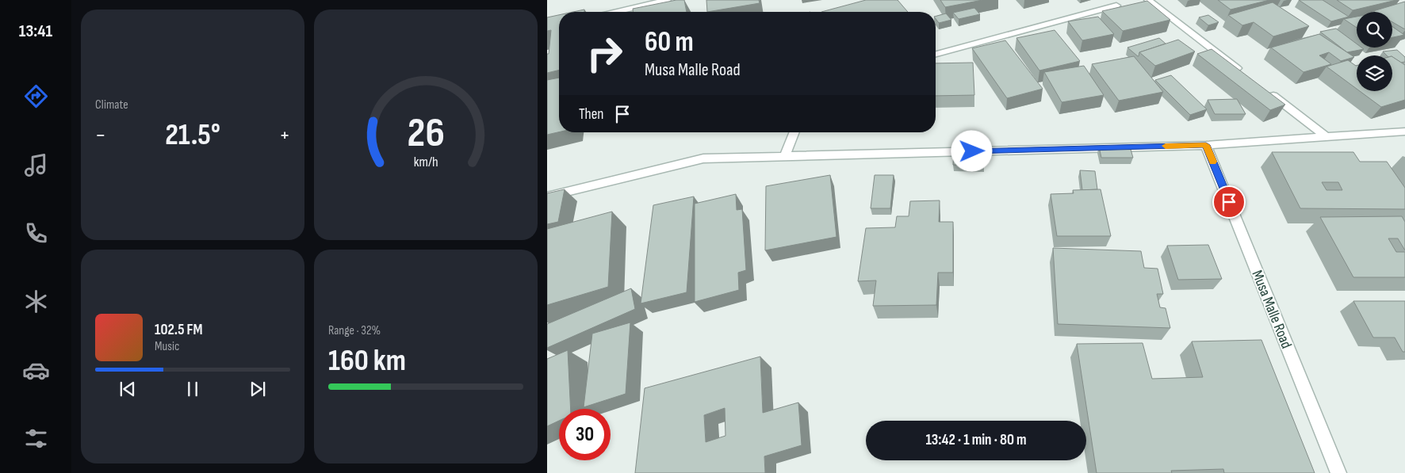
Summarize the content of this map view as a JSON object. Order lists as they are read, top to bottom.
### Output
{
  "streets": {
    "street": ["Musa Malle Road"]
  },
  "page": {
    "tabs": "13:41",
    "tile": [
      "Climate",
      ["Range · 32%", "160 km"]
    ],
    "turn": ["60 m", "Musa Malle Road"],
    "then": "Then",
    "heat": ["−", "21.5°", "+"],
    "song": ["102.5 FM", "Music"],
    "limit": "30",
    "trip": "13:42 · 1 min · 80 m",
    "gauge": ["26", "km/h"]
  }
}
